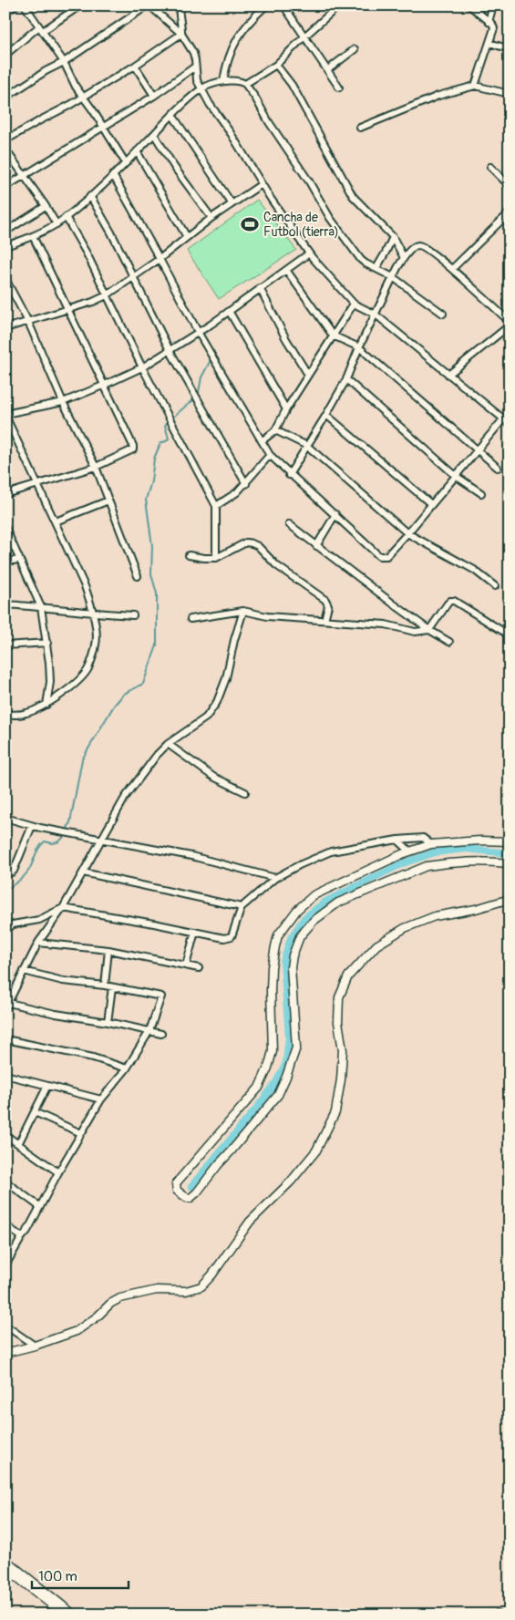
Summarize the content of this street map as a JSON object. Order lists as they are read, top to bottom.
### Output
{
  "places": {
    "sports": ["Cancha de Futbol (tierra)"]
  },
  "scale_bar": "100 m"
}
